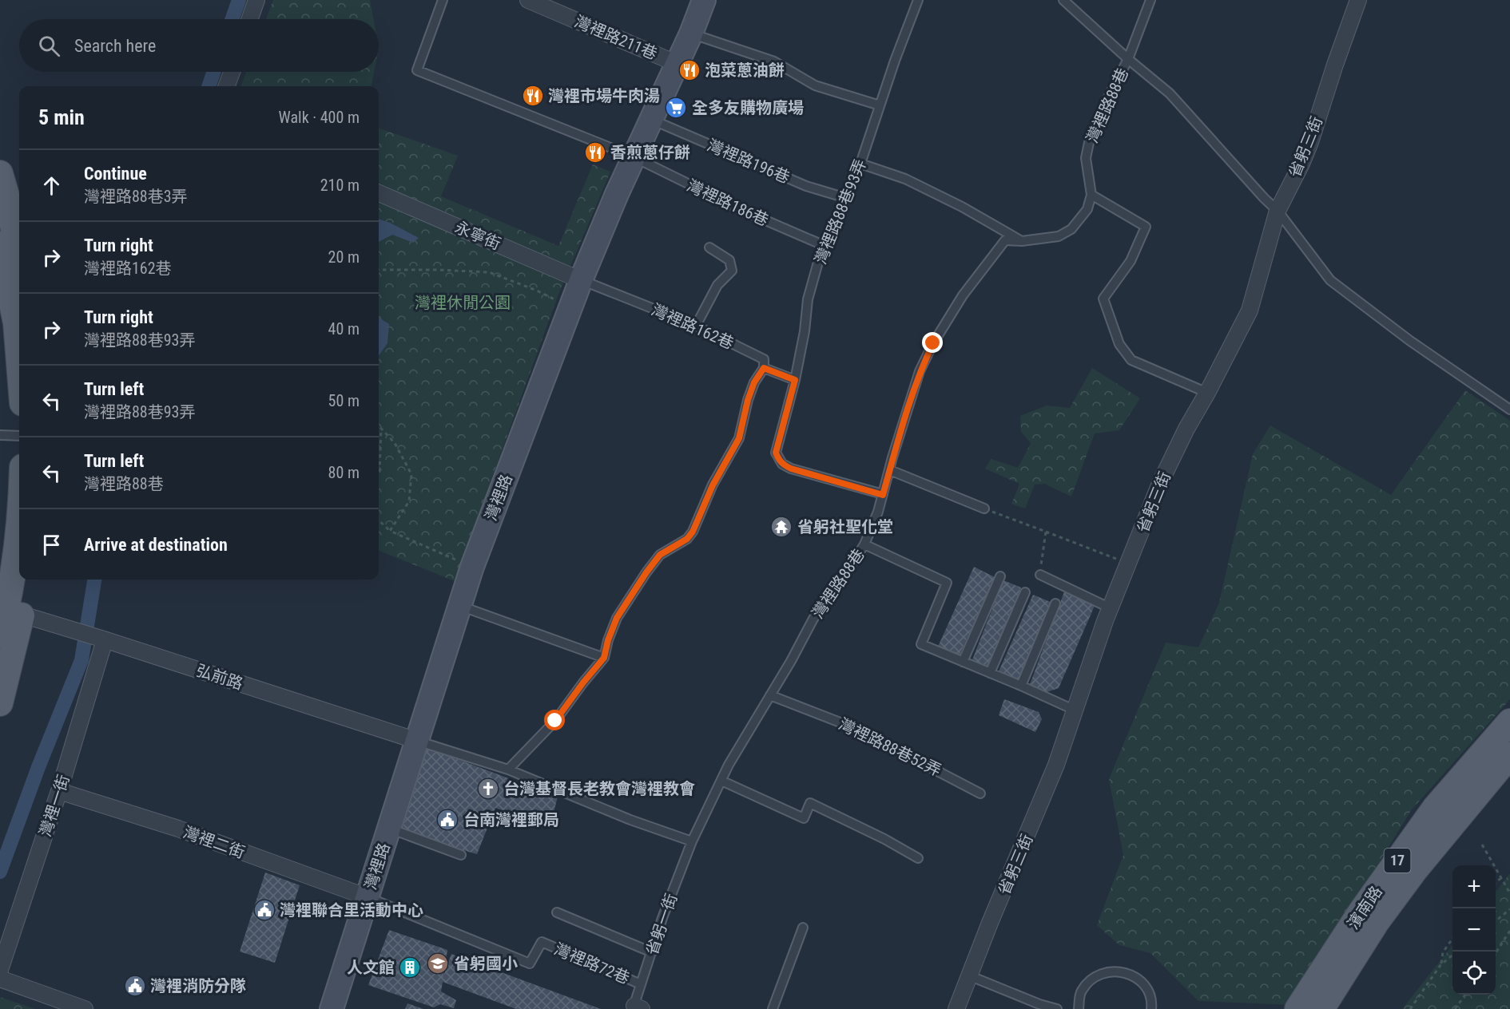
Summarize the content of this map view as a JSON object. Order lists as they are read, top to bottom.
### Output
{
  "streets": {
    "main road": ["17", "濱南路"],
    "street": [
      "灣裡路211巷",
      "省躬三街",
      "永寧街",
      "灣裡路",
      "弘前路",
      "灣裡一街",
      "灣裡二街"
    ],
    "lane": [
      "灣裡路88巷",
      "灣裡路196巷",
      "灣裡路186巷",
      "灣裡路88巷93弄",
      "灣裡路162巷",
      "灣裡路88巷52弄",
      "省躬一街",
      "灣裡路72巷"
    ]
  },
  "crossings": [
    ["灣裡路211巷", "灣裡路"],
    ["灣裡路88巷", "灣裡路88巷93弄"],
    ["灣裡路88巷", "灣裡路88巷52弄"],
    ["灣裡路88巷", "省躬一街"],
    ["灣裡路196巷", "灣裡路88巷93弄"],
    ["灣裡路196巷", "灣裡路"],
    ["灣裡路186巷", "灣裡路88巷93弄"],
    ["灣裡路186巷", "灣裡路"],
    ["灣裡路88巷93弄", "灣裡路162巷"],
    ["永寧街", "灣裡路162巷"],
    ["永寧街", "灣裡路"],
    ["灣裡路162巷", "灣裡路"],
    ["灣裡路", "弘前路"],
    ["灣裡路", "灣裡二街"],
    ["灣裡路", "灣裡路72巷"],
    ["弘前路", "灣裡一街"],
    ["灣裡一街", "灣裡二街"],
    ["灣裡二街", "灣裡路72巷"],
    ["省躬一街", "灣裡路72巷"]
  ],
  "parks": ["灣裡休閒公園"],
  "places": {
    "restaurant": ["泡菜蔥油餅", "灣裡市場牛肉湯", "香煎蔥仔餅"],
    "supermarket": ["全多友購物廣場"],
    "temple": ["省躬社聖化堂"],
    "church": ["台灣基督長老教會灣裡教會"],
    "public building": ["台南灣裡郵局", "灣裡聯合里活動中心", "灣裡消防分隊"],
    "school or university": ["省躬國小"],
    "building": ["人文館"]
  },
  "page": {
    "search": "Search here",
    "heading": ["5 min", "Walk · 400 m"],
    "list": [
      ["Continue", "灣裡路88巷3弄", "210 m"],
      ["Turn right", "灣裡路162巷", "20 m"],
      ["Turn right", "灣裡路88巷93弄", "40 m"],
      ["Turn left", "灣裡路88巷93弄", "50 m"],
      ["Turn left", "灣裡路88巷", "80 m"],
      "Arrive at destination"
    ],
    "map_buttons": ["+", "−"]
  }
}
